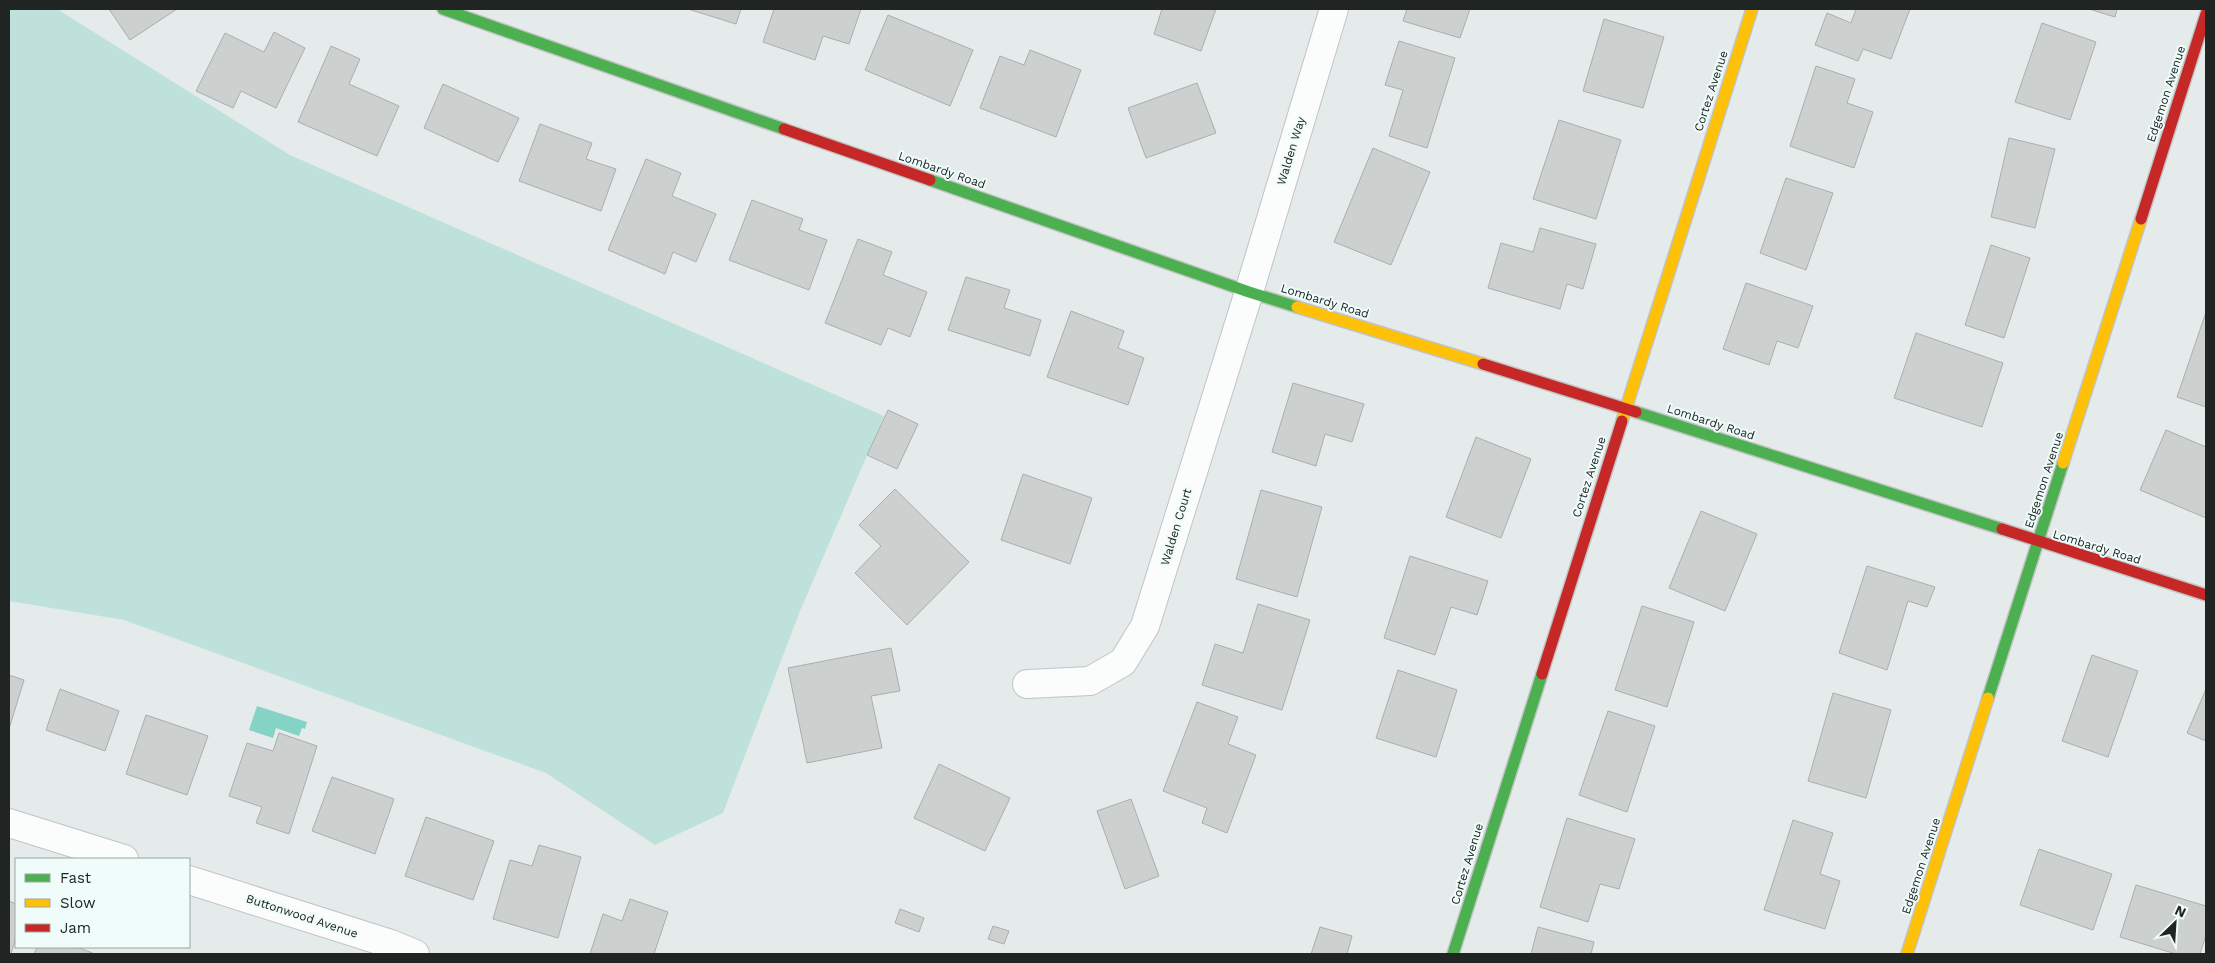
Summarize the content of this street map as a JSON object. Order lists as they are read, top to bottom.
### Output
{
  "streets": {
    "street": [
      "Cortez Avenue",
      "Edgemon Avenue",
      "Walden Way",
      "Lombardy Road",
      "Walden Court",
      "Buttonwood Avenue"
    ]
  },
  "crossings": [
    ["Cortez Avenue", "Lombardy Road"],
    ["Edgemon Avenue", "Lombardy Road"],
    ["Walden Way", "Lombardy Road"],
    ["Walden Way", "Walden Court"],
    ["Lombardy Road", "Walden Court"]
  ],
  "legend": ["Fast", "Slow", "Jam"],
  "north": "top right"
}
